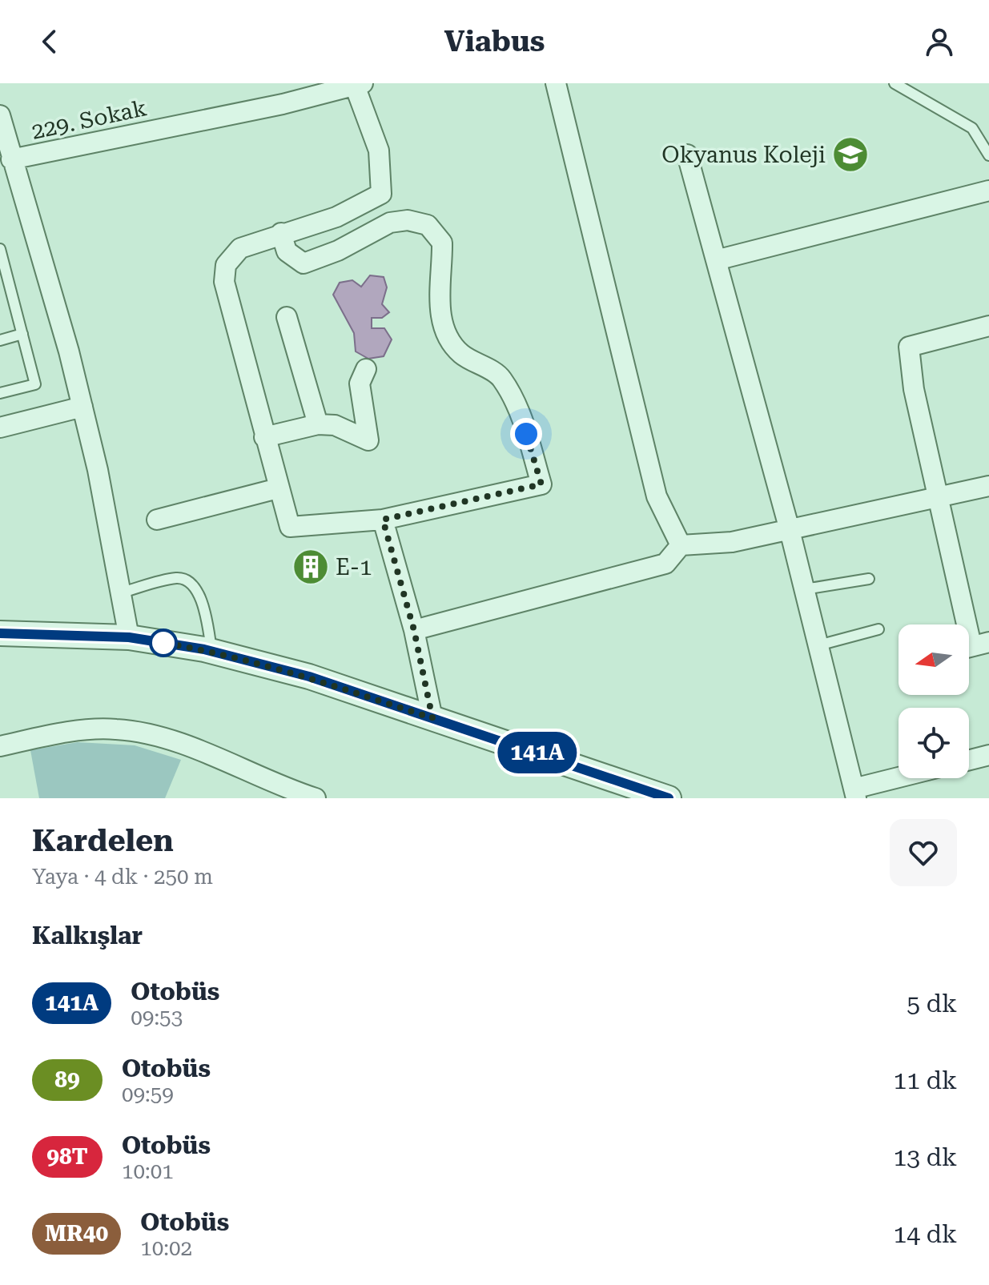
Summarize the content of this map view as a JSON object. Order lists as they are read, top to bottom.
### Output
{
  "streets": {
    "street": ["229. Sokak"]
  },
  "places": {
    "school or university": ["Okyanus Koleji"],
    "building": ["E-1"]
  },
  "lines": ["bus line 141A"],
  "north": "left",
  "page": {
    "header": "Viabus",
    "on_map": "141A",
    "heading": [
      ["Kardelen", "Yaya · 4 dk · 250 m"],
      "Kalkışlar"
    ],
    "list": [
      {
        "mark": "141A",
        "name": "Otobüs",
        "note": "09:53",
        "value": "5 dk"
      },
      {
        "mark": "89",
        "name": "Otobüs",
        "note": "09:59",
        "value": "11 dk"
      },
      {
        "mark": "98T",
        "name": "Otobüs",
        "note": "10:01",
        "value": "13 dk"
      },
      {
        "mark": "MR40",
        "name": "Otobüs",
        "note": "10:02",
        "value": "14 dk"
      }
    ]
  }
}
